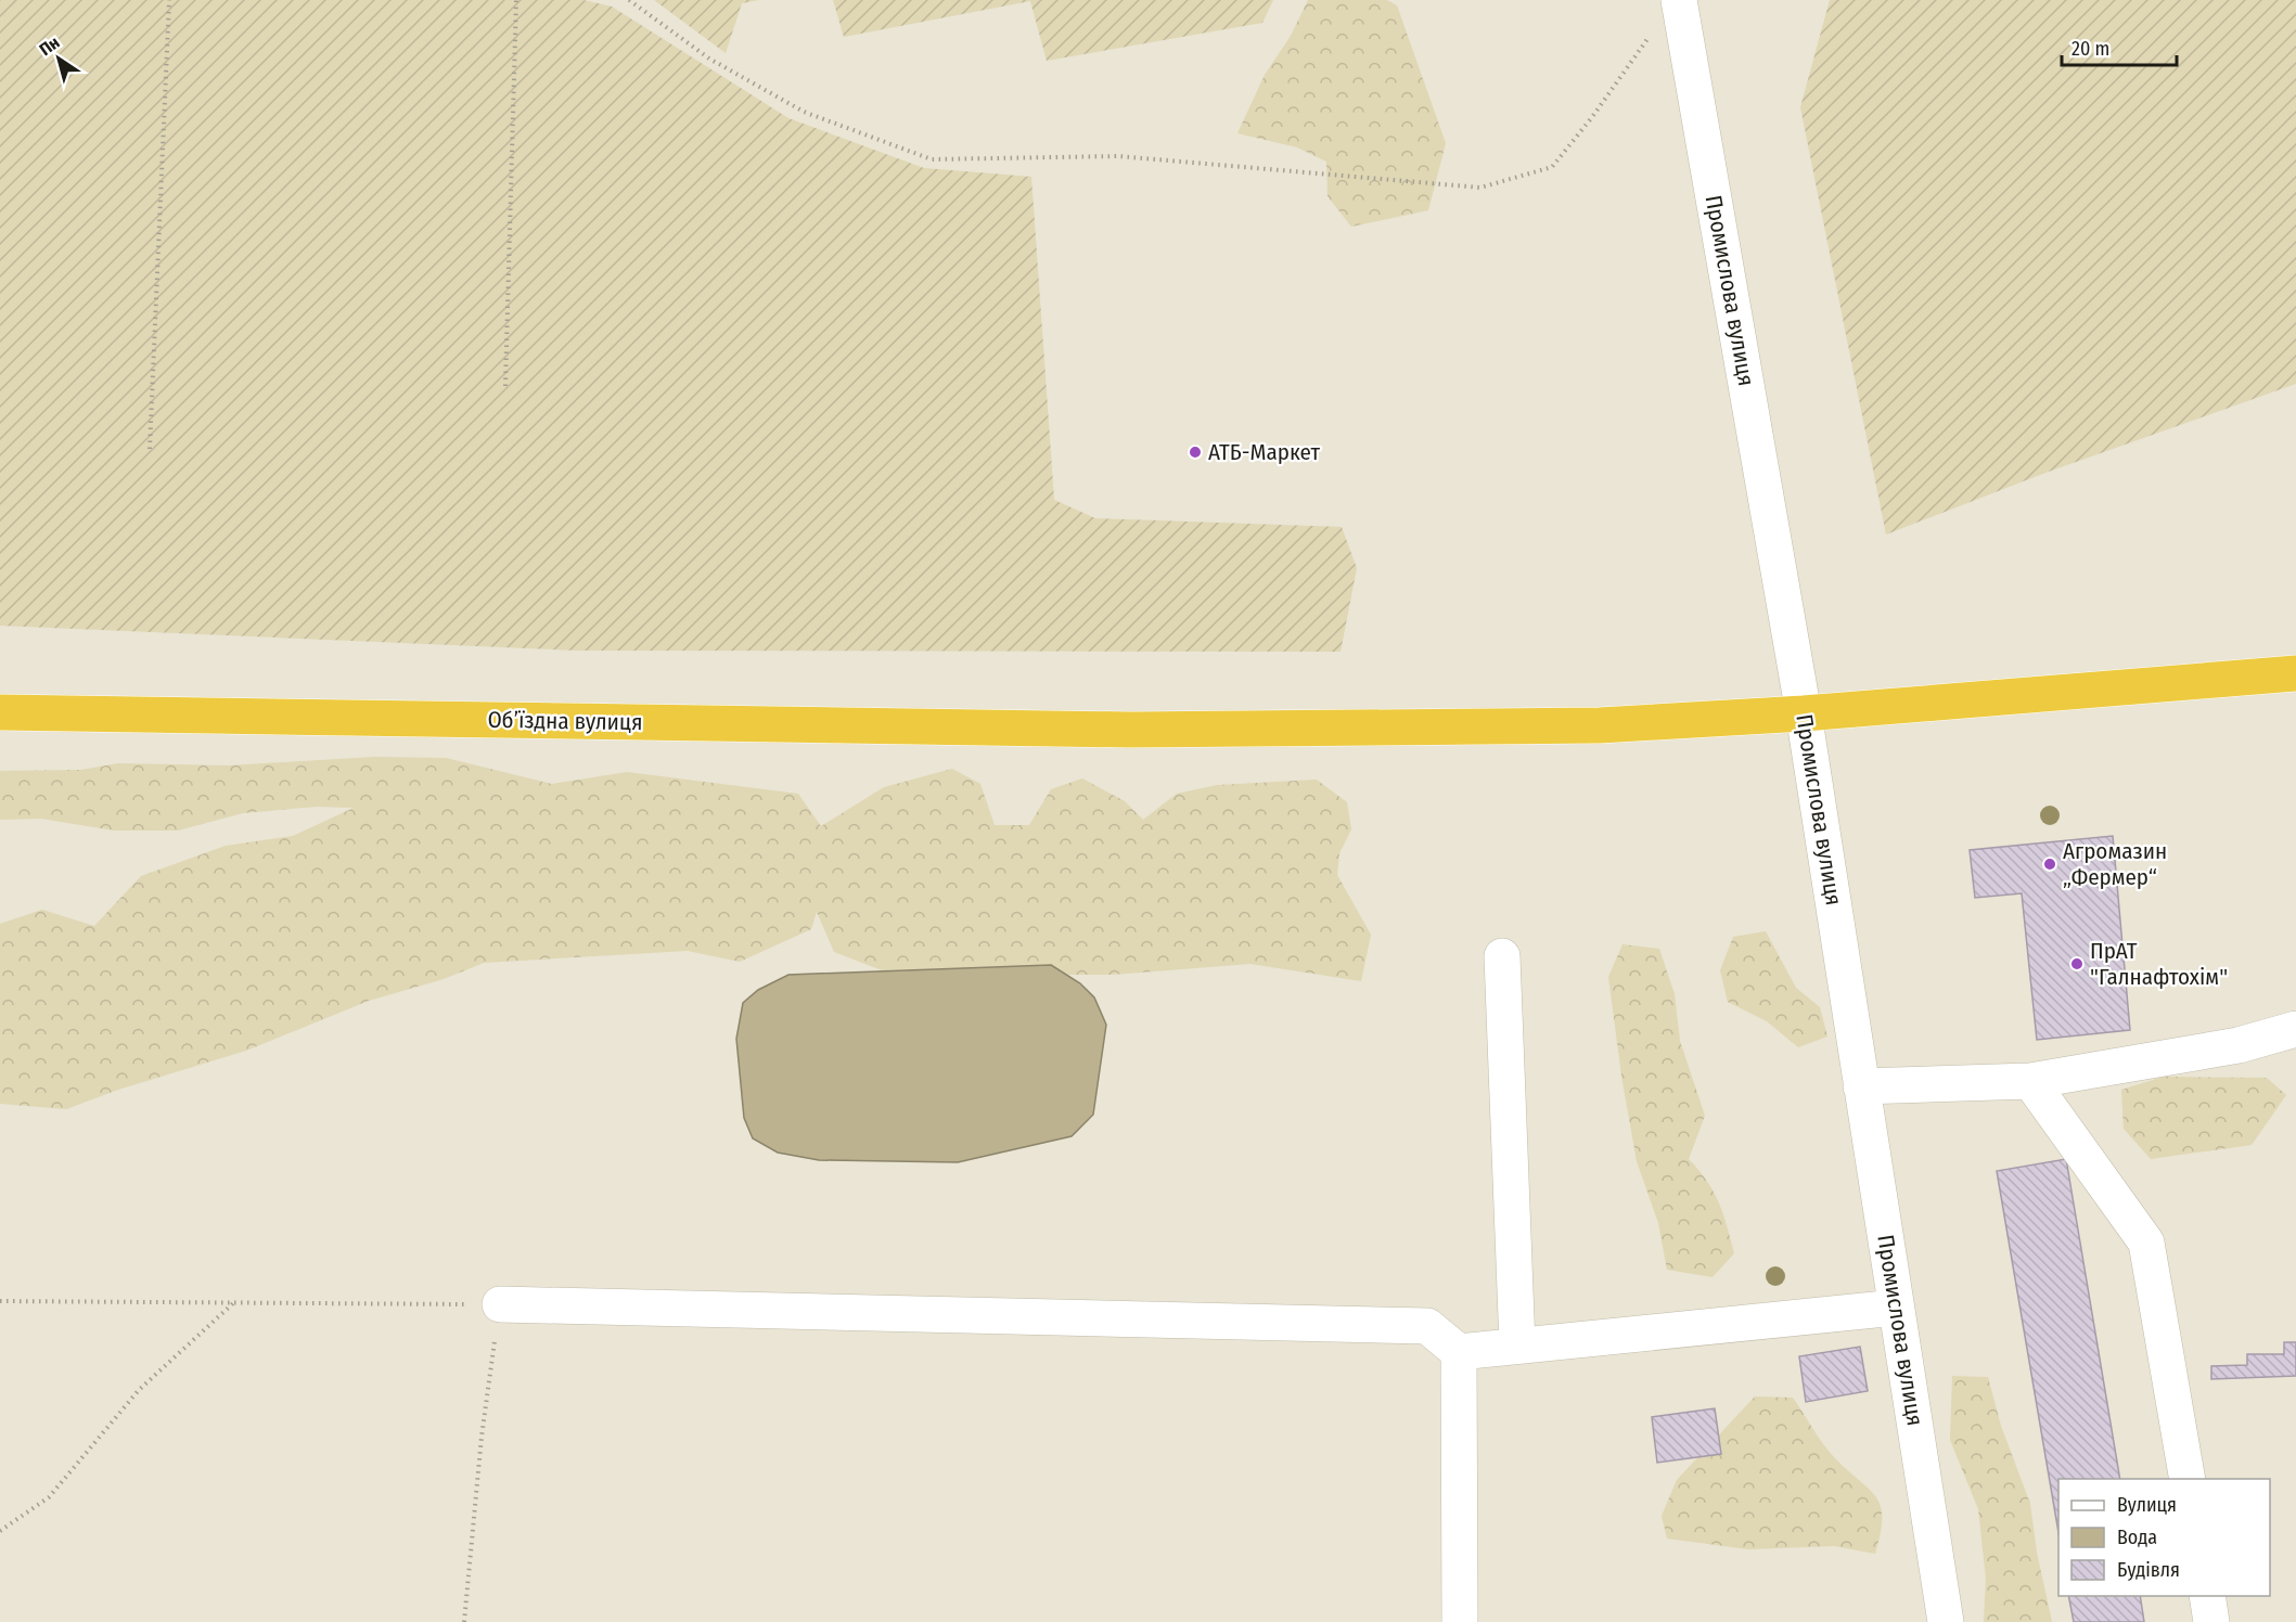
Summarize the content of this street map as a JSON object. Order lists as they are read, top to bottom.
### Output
{
  "streets": {
    "highway": ["Обʼїздна вулиця"],
    "street": ["Промислова вулиця"]
  },
  "crossings": [
    ["Промислова вулиця", "Обʼїздна вулиця"]
  ],
  "places": ["АТБ-Маркет", "Агромазин „Фермер“", "ПрАТ \"Галнафтохім\""],
  "legend": ["Вулиця", "Вода", "Будівля"],
  "scale_bar": "20 m",
  "north": "top left"
}
